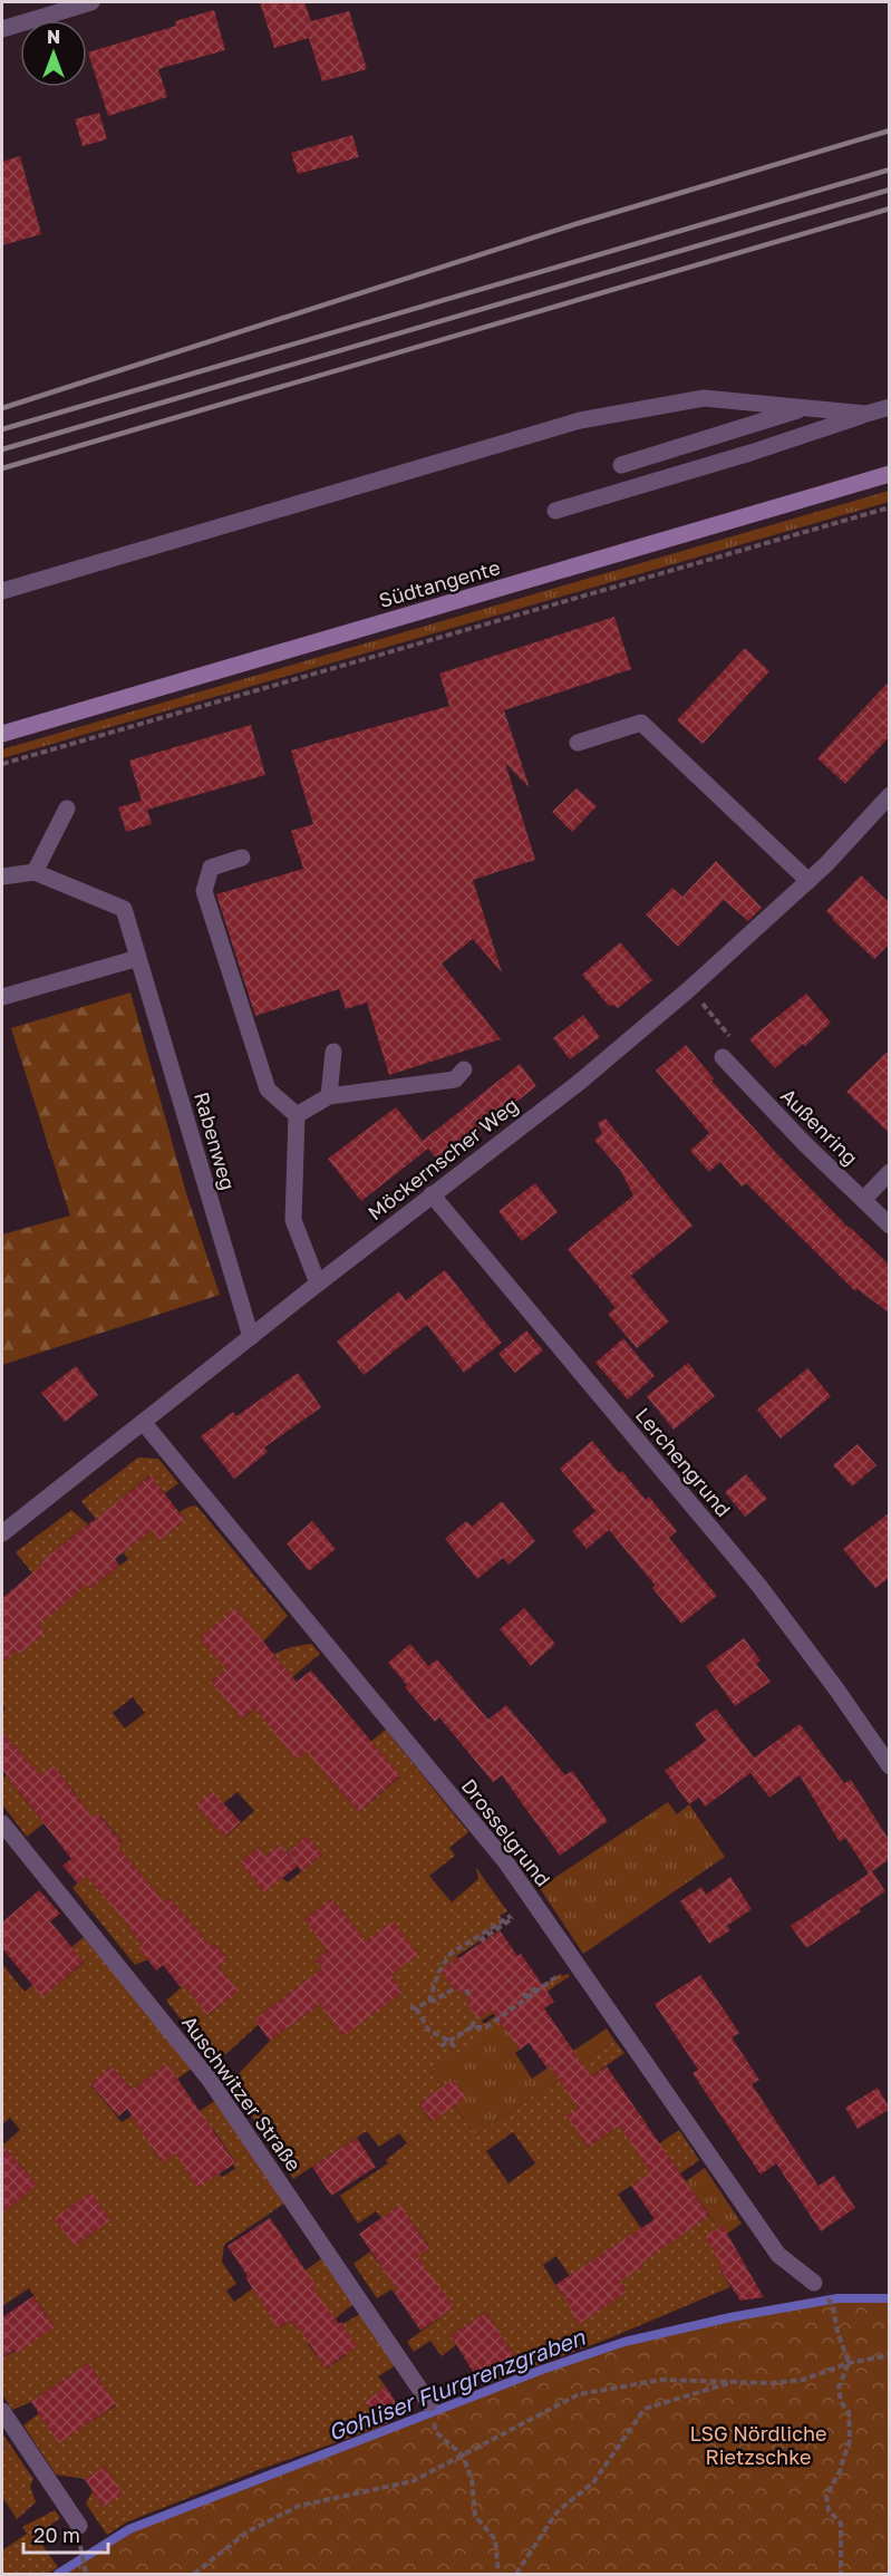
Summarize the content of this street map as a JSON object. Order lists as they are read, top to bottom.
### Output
{
  "streets": {
    "street": [
      "Südtangente",
      "Außenring",
      "Rabenweg",
      "Möckernscher Weg",
      "Lerchengrund",
      "Drosselgrund",
      "Auschwitzer Straße"
    ]
  },
  "crossings": [
    ["Rabenweg", "Möckernscher Weg"],
    ["Möckernscher Weg", "Lerchengrund"],
    ["Möckernscher Weg", "Drosselgrund"]
  ],
  "water": ["Gohliser Flurgrenzgraben"],
  "parks": ["LSG Nördliche Rietzschke"],
  "scale_bar": "20 m",
  "north": "top"
}
